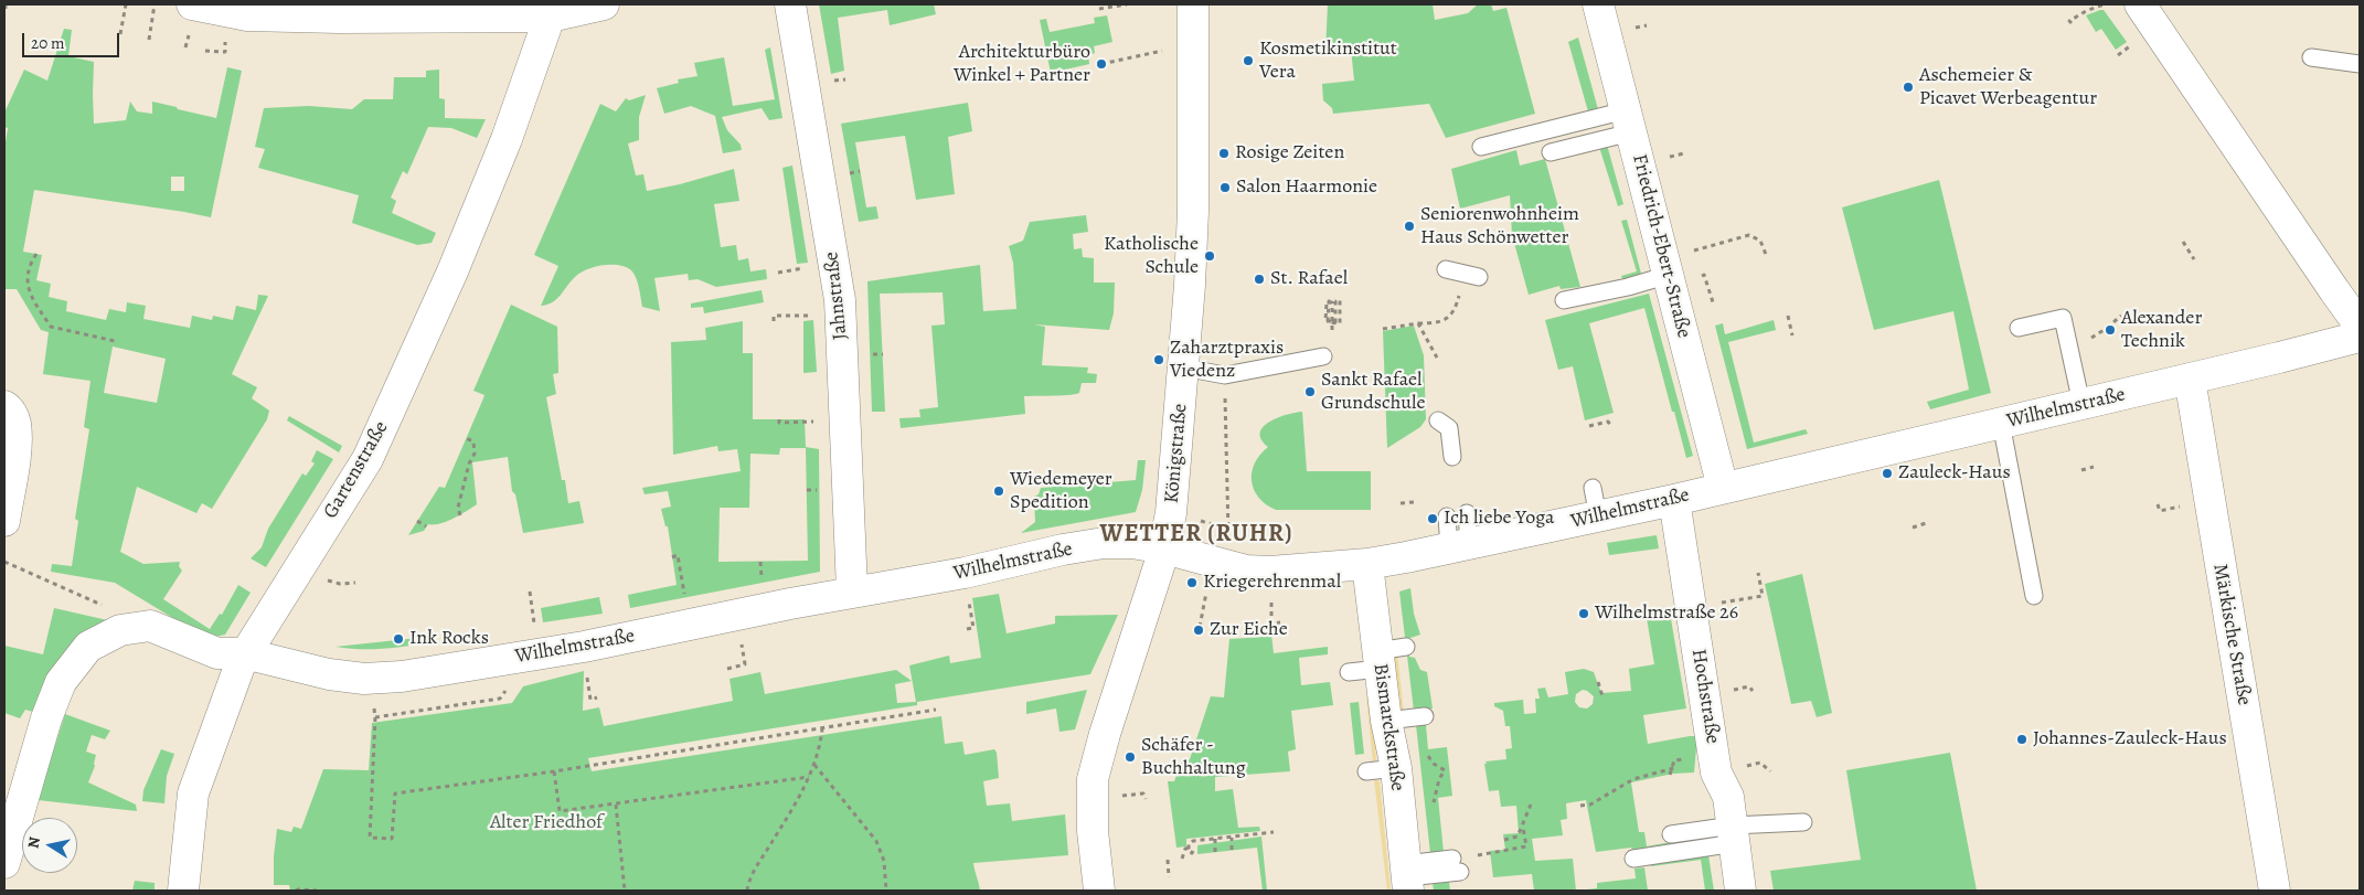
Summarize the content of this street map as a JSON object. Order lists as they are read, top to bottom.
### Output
{
  "streets": {
    "street": [
      "Friedrich-Ebert-Straße",
      "Jahnstraße",
      "Wilhelmstraße",
      "Königstraße",
      "Gartenstraße",
      "Märkische Straße",
      "Hochstraße",
      "Bismarckstraße"
    ]
  },
  "crossings": [
    ["Friedrich-Ebert-Straße", "Wilhelmstraße"],
    ["Jahnstraße", "Wilhelmstraße"],
    ["Wilhelmstraße", "Königstraße"],
    ["Wilhelmstraße", "Gartenstraße"],
    ["Wilhelmstraße", "Märkische Straße"],
    ["Wilhelmstraße", "Hochstraße"],
    ["Wilhelmstraße", "Bismarckstraße"]
  ],
  "districts": ["WETTER (RUHR)"],
  "parks": ["Alter Friedhof"],
  "places": [
    "Kosmetikinstitut Vera",
    "Architekturbüro Winkel + Partner",
    "Aschemeier & Picavet Werbeagentur",
    "Rosige Zeiten",
    "Salon Haarmonie",
    "Seniorenwohnheim Haus Schönwetter",
    "Katholische Schule",
    "St. Rafael",
    "Alexander Technik",
    "Zaharztpraxis Viedenz",
    "Sankt Rafael Grundschule",
    "Zauleck-Haus",
    "Wiedemeyer Spedition",
    "Ich liebe Yoga",
    "Kriegerehrenmal",
    "Wilhelmstraße 26",
    "Zur Eiche",
    "Ink Rocks",
    "Johannes-Zauleck-Haus",
    "Schäfer - Buchhaltung"
  ],
  "scale_bar": "20 m",
  "north": "left"
}
